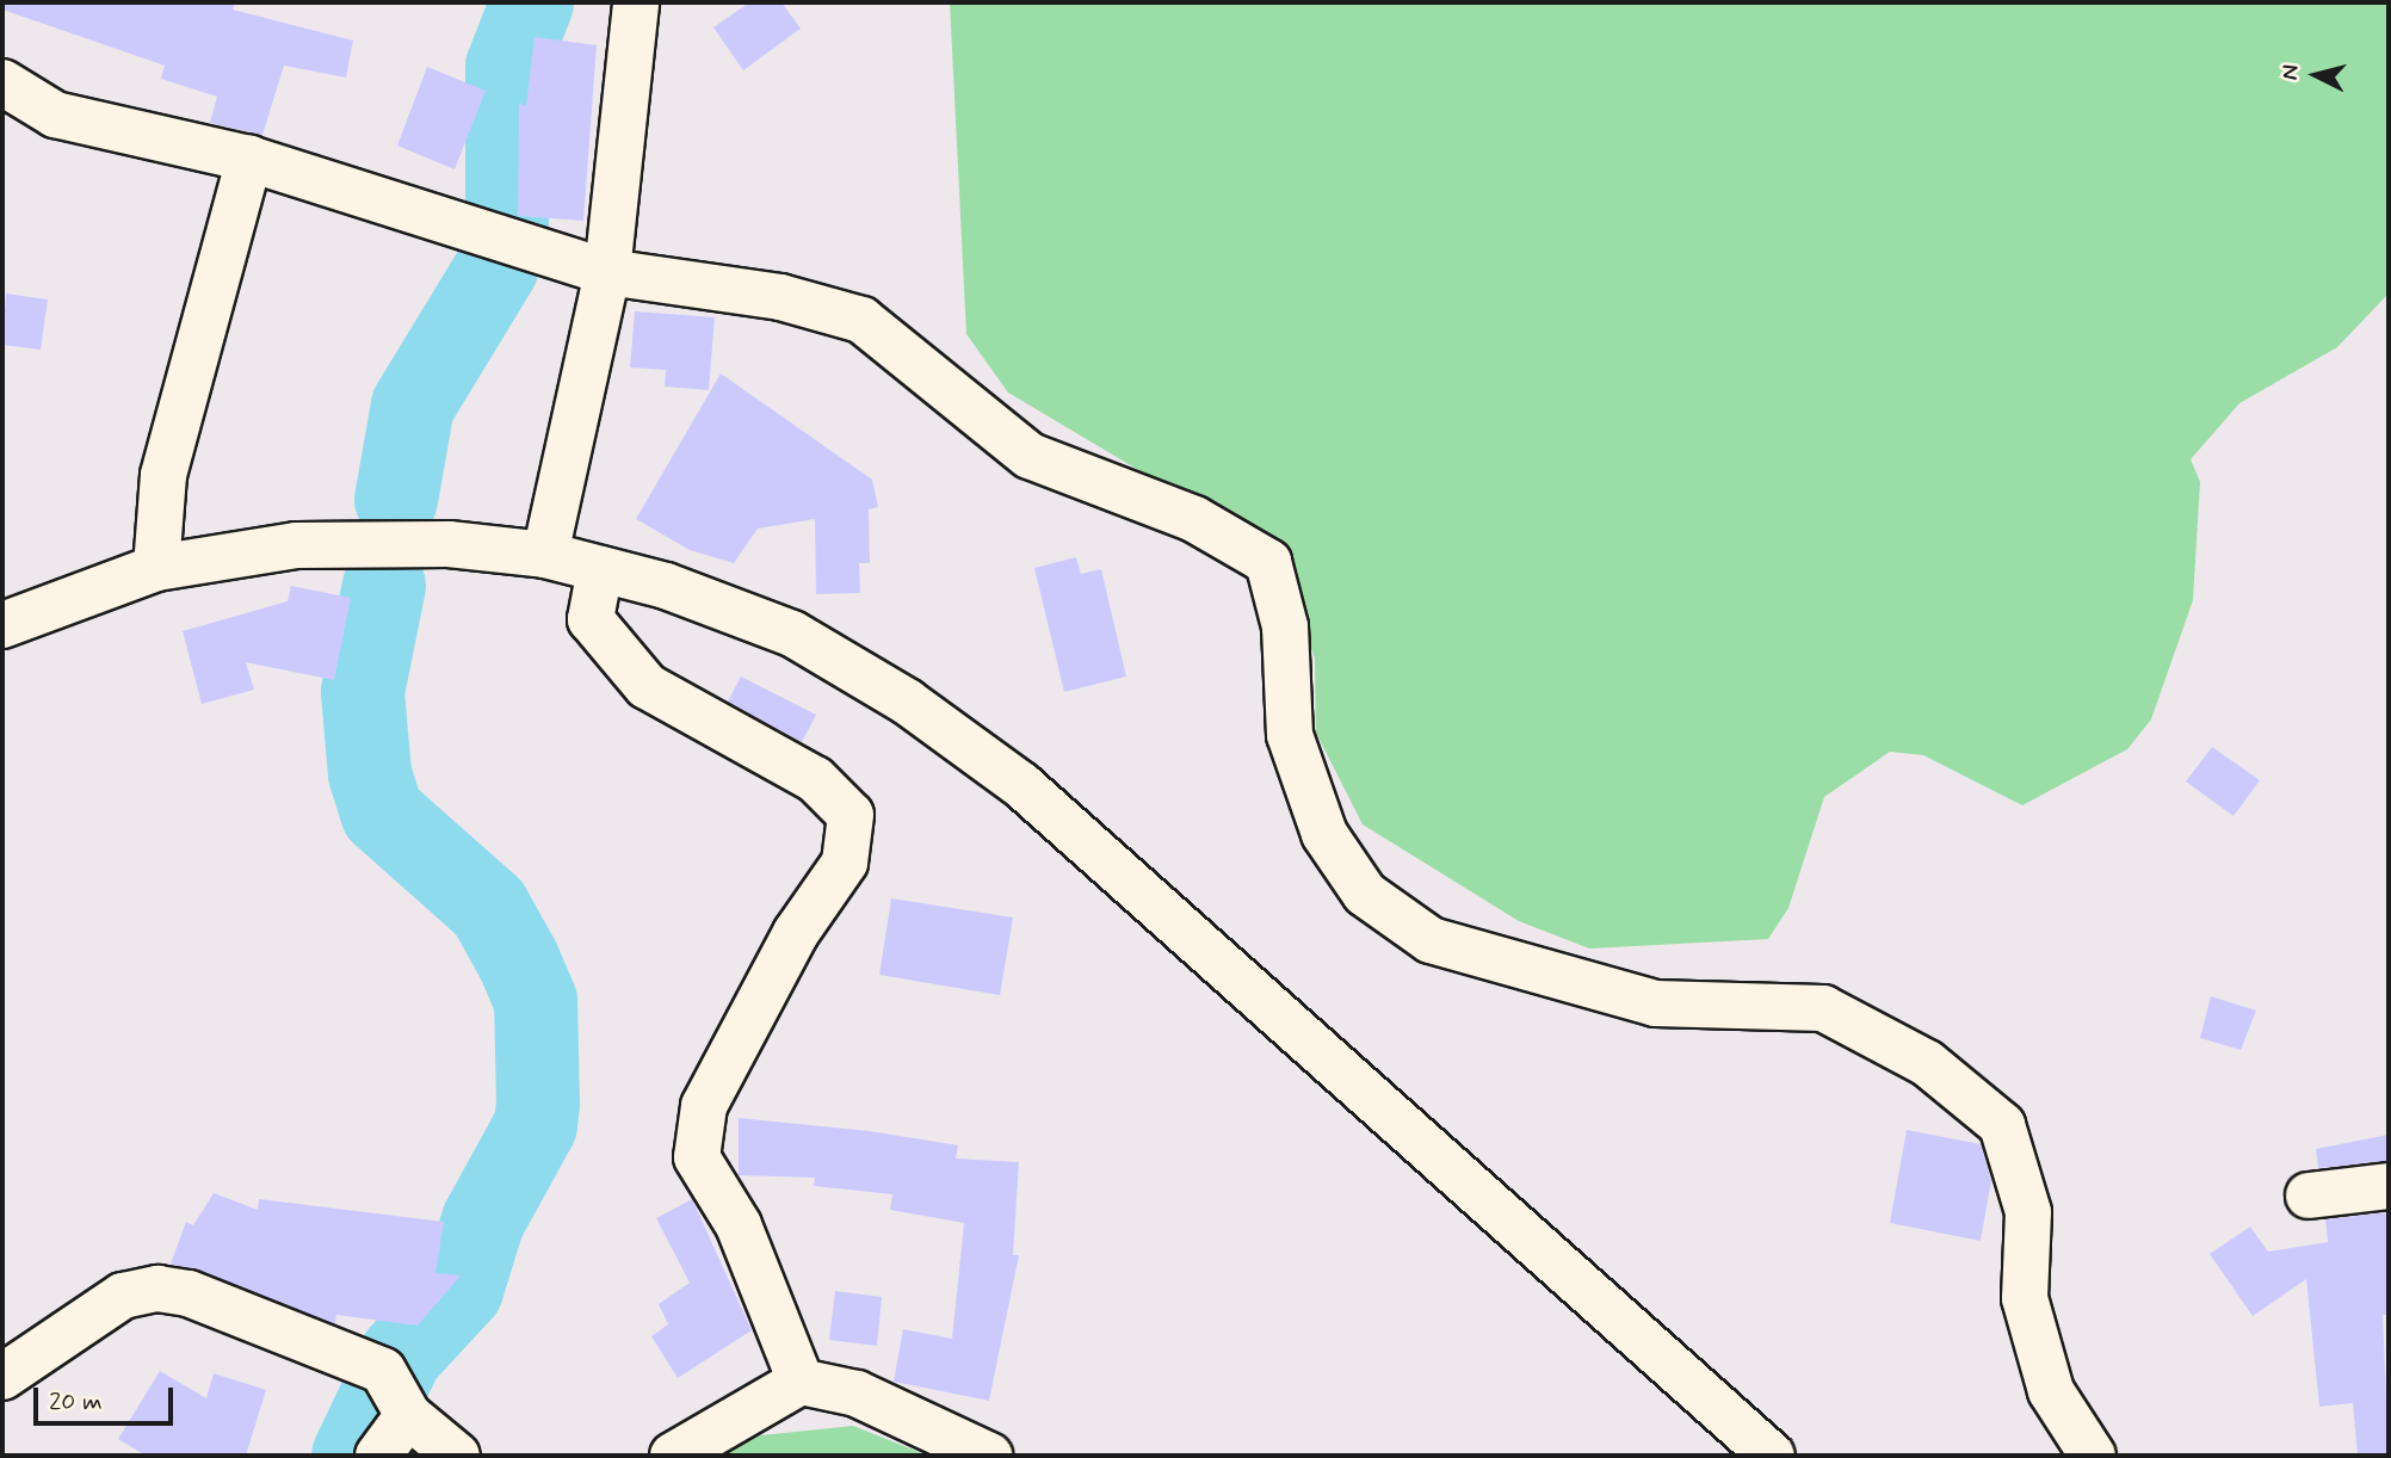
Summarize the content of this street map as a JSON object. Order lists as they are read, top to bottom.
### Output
{
  "scale_bar": "20 m",
  "north": "left"
}
